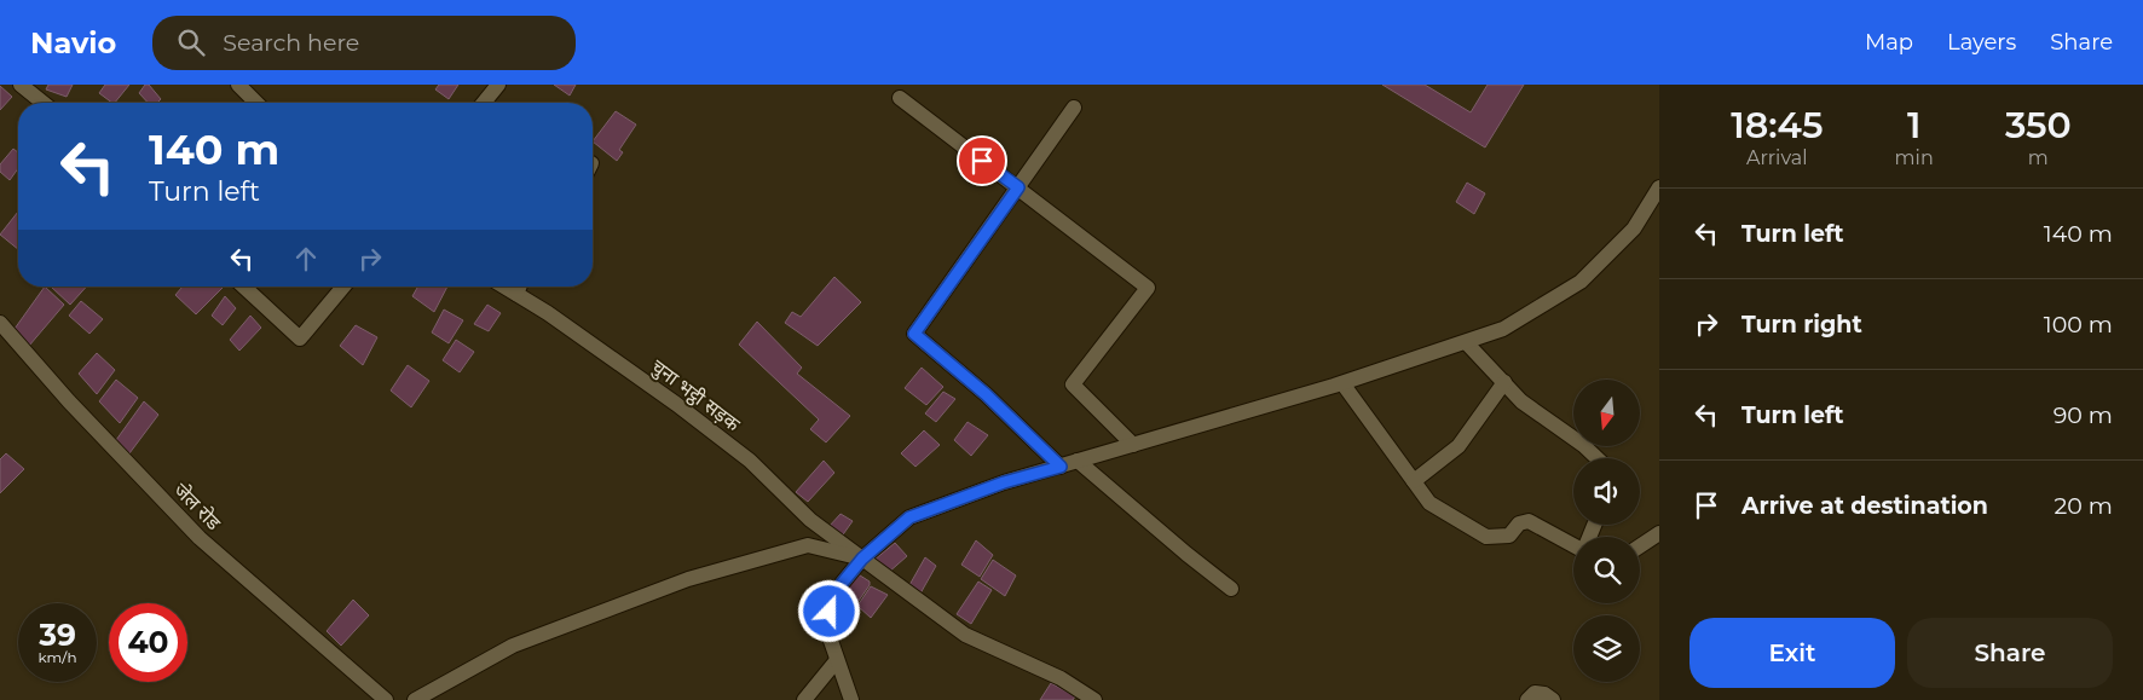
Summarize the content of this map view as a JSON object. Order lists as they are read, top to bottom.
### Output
{
  "streets": {
    "street": ["चुना भट्ठी सड़क", "जेल रोड"]
  },
  "north": "bottom",
  "page": {
    "header": "Navio",
    "search": "Search here",
    "nav": ["Map", "Layers", "Share"],
    "eta": [
      "18:45",
      "Arrival",
      "1",
      "min",
      "350",
      "m"
    ],
    "turn": ["140 m", "Turn left"],
    "list": [
      {
        "name": "Turn left",
        "value": "140 m"
      },
      {
        "name": "Turn right",
        "value": "100 m"
      },
      {
        "name": "Turn left",
        "value": "90 m"
      },
      {
        "name": "Arrive at destination",
        "value": "20 m"
      }
    ],
    "speed": "39 km/h",
    "limit": "40",
    "buttons": ["Exit", "Share"]
  }
}
